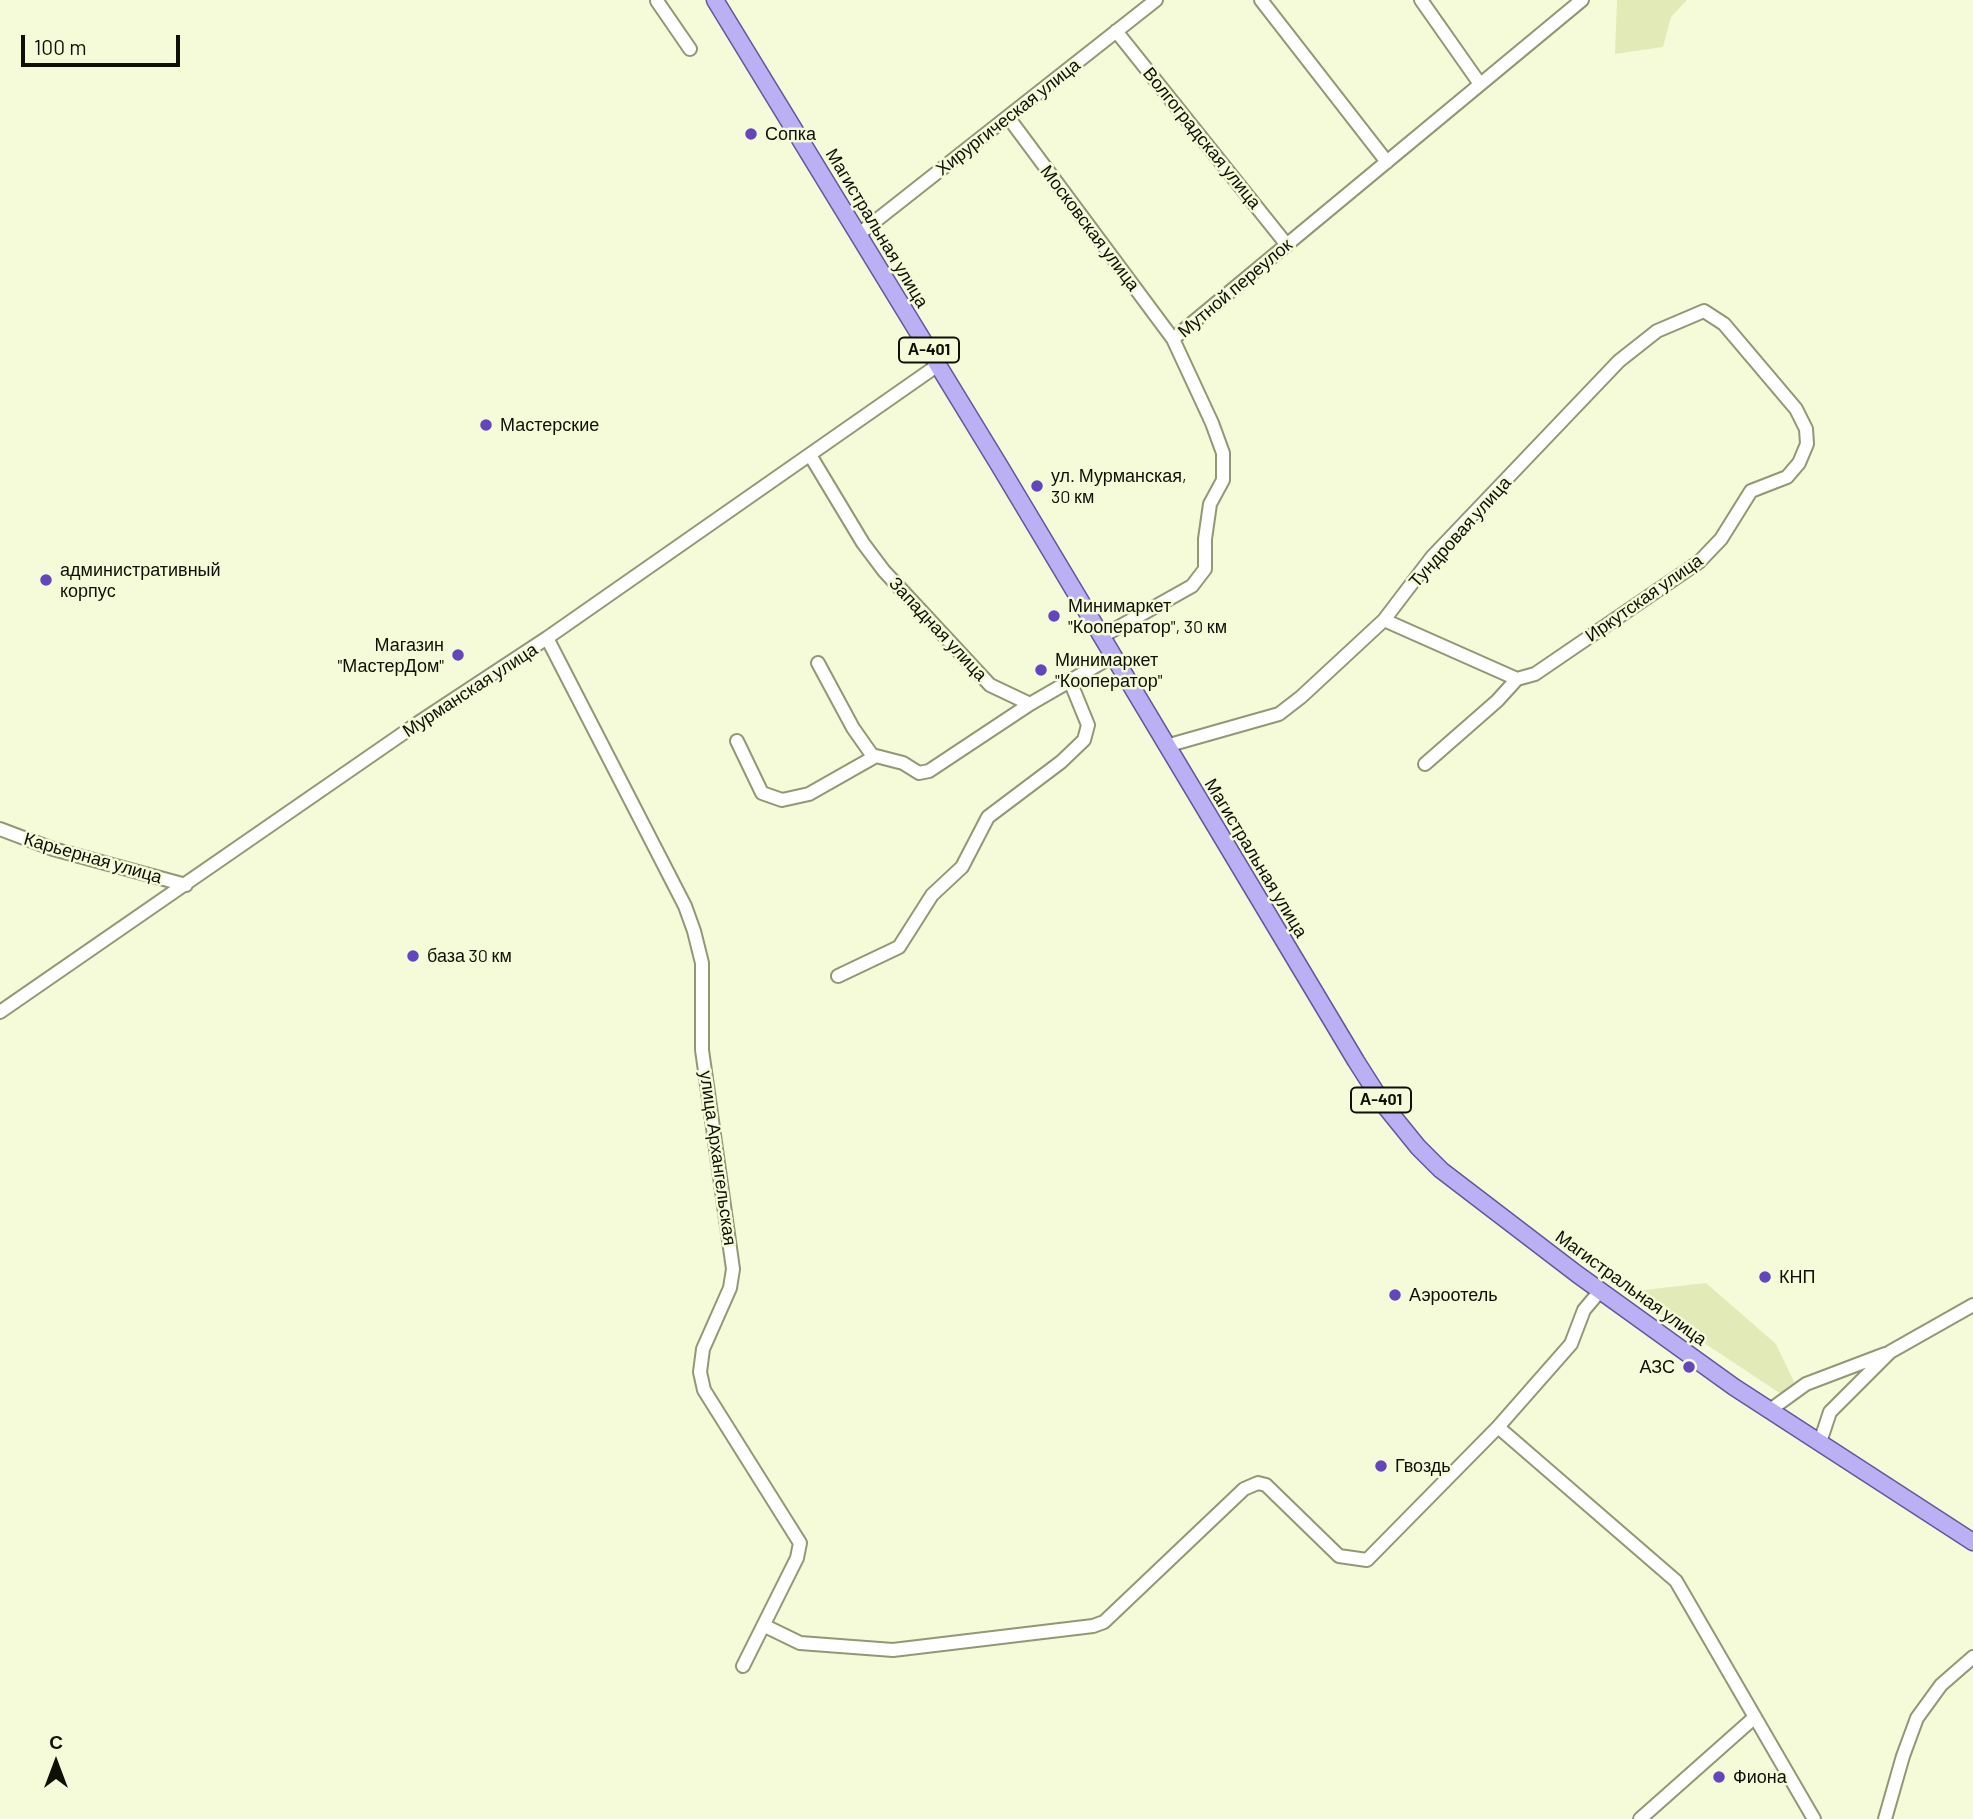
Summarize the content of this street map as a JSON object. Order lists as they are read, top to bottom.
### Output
{
  "streets": {
    "main road": ["Магистральная улица", "А-401"],
    "street": [
      "Хирургическая улица",
      "Волгоградская улица",
      "Московская улица",
      "Мутной переулок",
      "Тундровая улица",
      "Иркутская улица",
      "Западная улица",
      "Мурманская улица",
      "Карьерная улица",
      "улица Архангельская"
    ]
  },
  "crossings": [
    ["Хирургическая улица", "Волгоградская улица"],
    ["Хирургическая улица", "Магистральная улица"],
    ["Хирургическая улица", "Московская улица"],
    ["Волгоградская улица", "Мутной переулок"],
    ["Магистральная улица", "Мутной переулок"],
    ["Магистральная улица", "Тундровая улица"],
    ["Магистральная улица", "Мурманская улица"],
    ["Московская улица", "Мутной переулок"],
    ["Тундровая улица", "Иркутская улица"],
    ["Западная улица", "Мурманская улица"],
    ["Мурманская улица", "Карьерная улица"],
    ["Мурманская улица", "улица Архангельская"]
  ],
  "places": [
    "Сопка",
    "Мастерские",
    "ул. Мурманская, 30 км",
    "административный корпус",
    "Минимаркет \"Кооператор\", 30 км",
    "Магазин \"МастерДом\"",
    "Минимаркет \"Кооператор\"",
    "база 30 км",
    "КНП",
    "Аэроотель",
    "АЗС",
    "Гвоздь",
    "Фиона"
  ],
  "scale_bar": "100 m",
  "north": "top"
}
